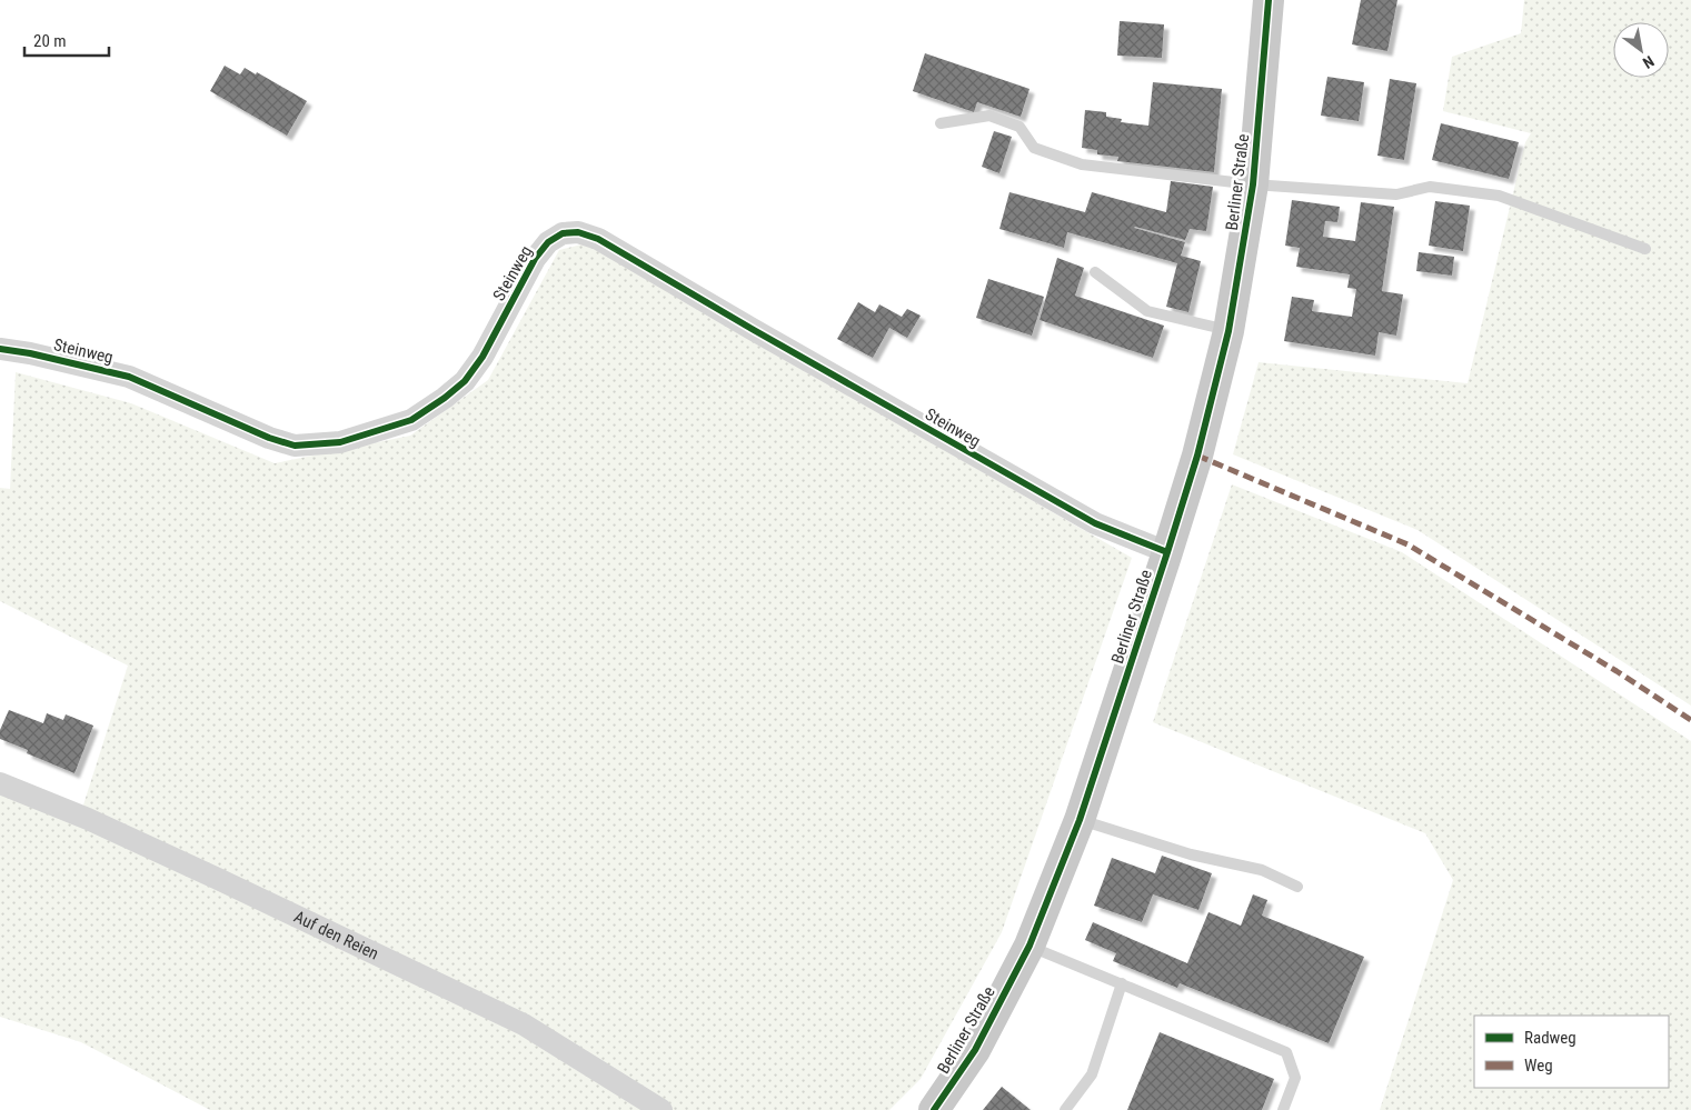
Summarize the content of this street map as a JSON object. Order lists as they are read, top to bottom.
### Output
{
  "streets": {
    "main road": ["Berliner Straße"],
    "street": ["Steinweg", "Auf den Reien"]
  },
  "crossings": [
    ["Berliner Straße", "Steinweg"]
  ],
  "legend": ["Radweg", "Weg"],
  "scale_bar": "20 m",
  "north": "bottom right"
}
